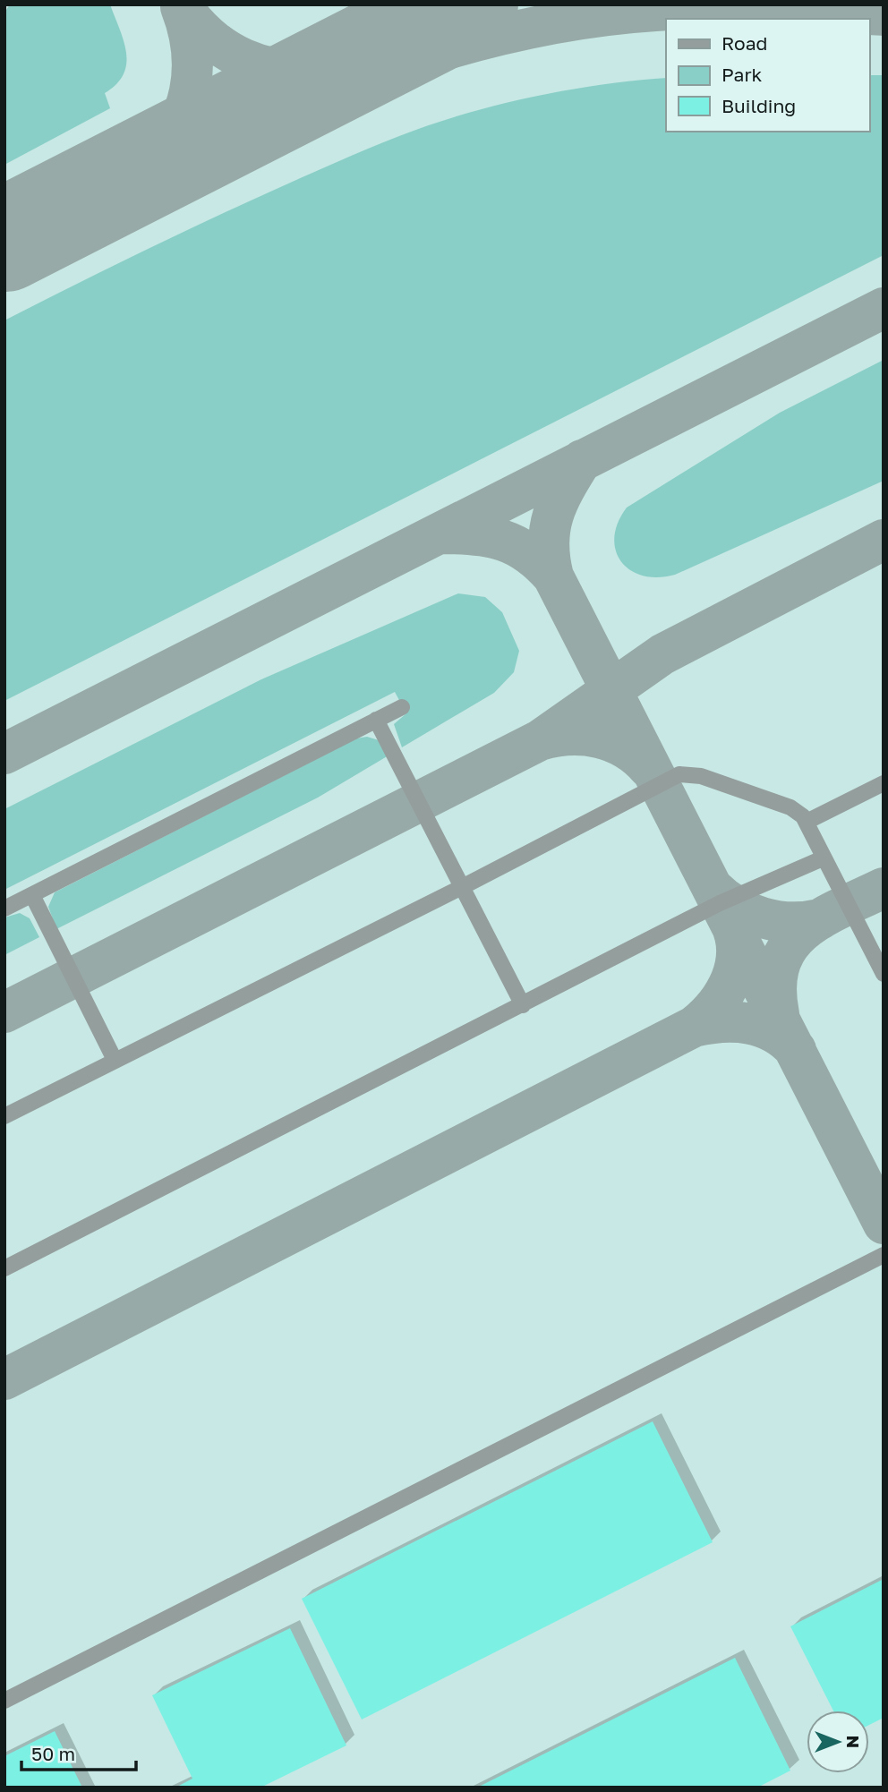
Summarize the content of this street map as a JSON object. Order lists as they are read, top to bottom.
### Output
{
  "legend": ["Road", "Park", "Building"],
  "scale_bar": "50 m",
  "north": "right"
}
